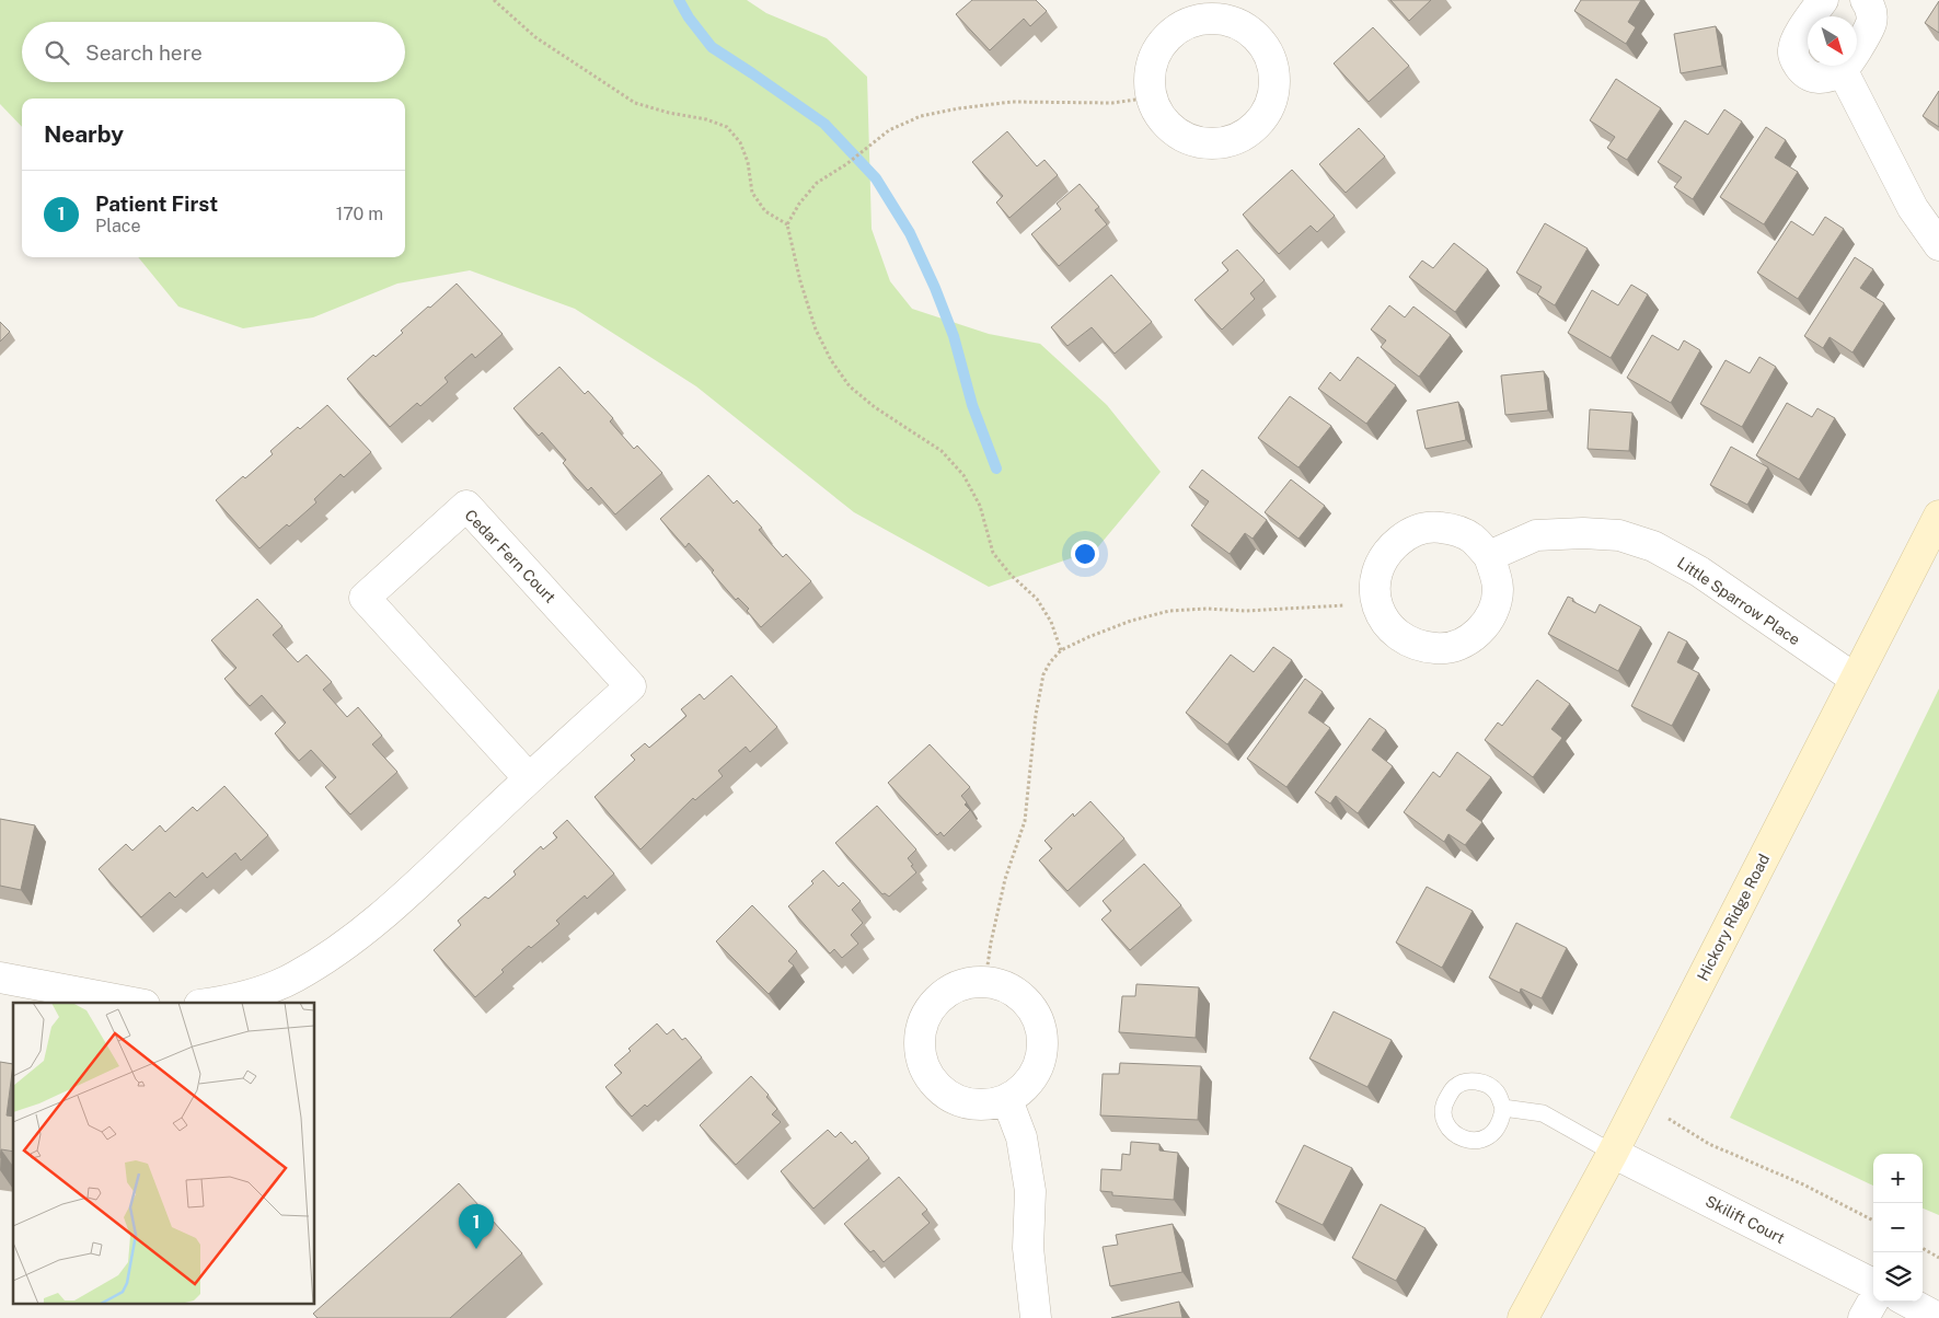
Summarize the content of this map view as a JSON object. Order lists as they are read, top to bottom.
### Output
{
  "streets": {
    "street": [
      "Cedar Fern Court",
      "Little Sparrow Place",
      "Hickory Ridge Road",
      "Skilift Court"
    ]
  },
  "crossings": [
    ["Little Sparrow Place", "Hickory Ridge Road"],
    ["Hickory Ridge Road", "Skilift Court"]
  ],
  "north": "bottom right",
  "page": {
    "search": "Search here",
    "heading": "Nearby",
    "list": [
      {
        "mark": "1",
        "name": "Patient First",
        "note": "Place",
        "value": "170 m"
      }
    ],
    "map_buttons": ["+", "−"],
    "pins": "1"
  }
}
